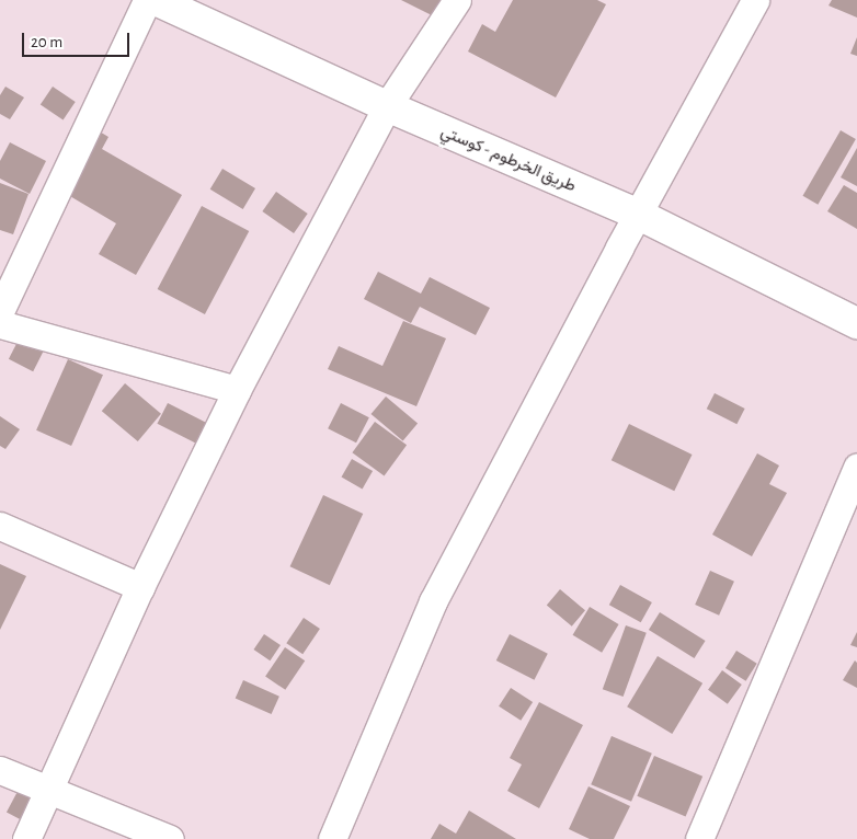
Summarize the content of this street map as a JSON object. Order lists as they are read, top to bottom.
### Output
{
  "streets": {
    "highway": ["طريق الخرطوم - كوستي"]
  },
  "scale_bar": "20 m"
}
